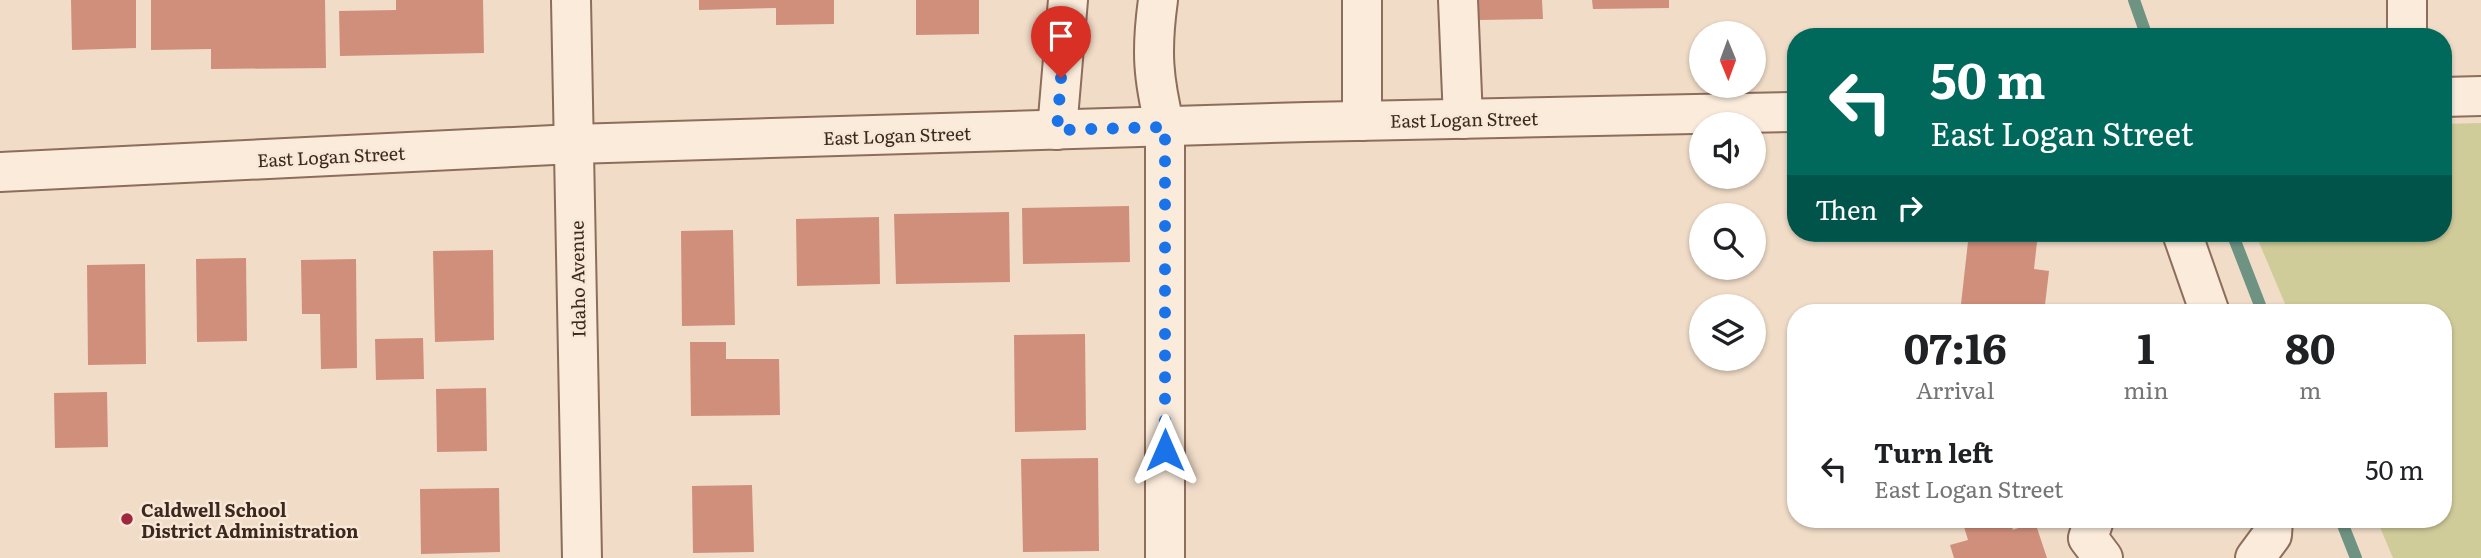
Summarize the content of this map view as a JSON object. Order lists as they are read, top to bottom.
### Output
{
  "streets": {
    "street": ["East Logan Street", "Idaho Avenue"]
  },
  "crossings": [
    ["East Logan Street", "Idaho Avenue"]
  ],
  "places": ["Caldwell School District Administration"],
  "north": "bottom",
  "page": {
    "turn": ["50 m", "East Logan Street"],
    "then": "Then",
    "eta": [
      "07:16",
      "Arrival",
      "1",
      "min",
      "80",
      "m"
    ],
    "list": [
      {
        "name": "Turn left",
        "note": "East Logan Street",
        "value": "50 m"
      }
    ]
  }
}
